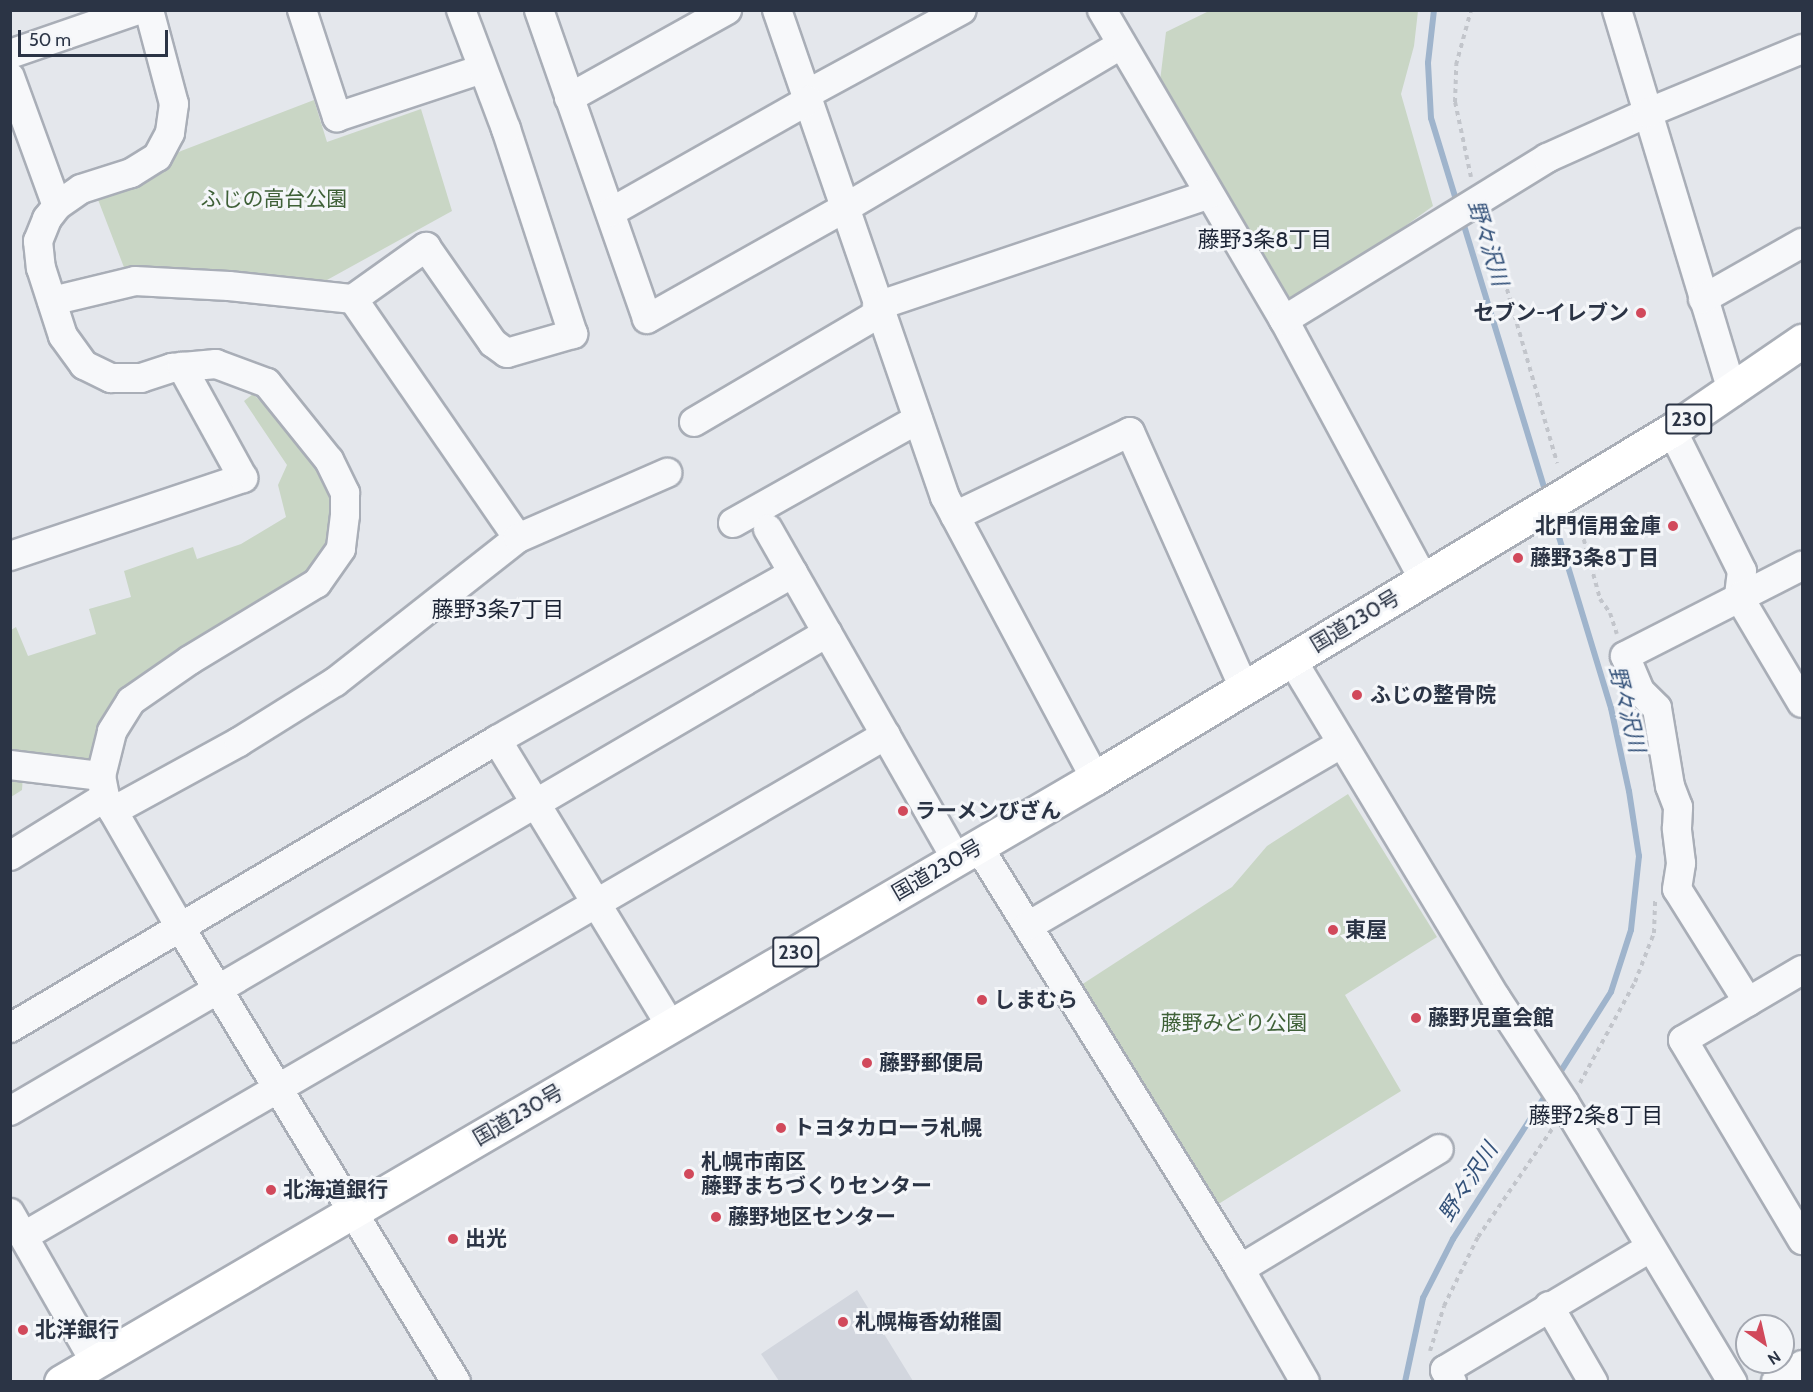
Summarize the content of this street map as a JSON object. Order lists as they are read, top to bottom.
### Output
{
  "streets": {
    "highway": ["230", "国道230号"]
  },
  "districts": ["藤野3条8丁目", "藤野3条7丁目", "藤野2条8丁目"],
  "water": ["野々沢川"],
  "parks": ["ふじの高台公園", "藤野みどり公園"],
  "places": [
    "セブン-イレブン",
    "北門信用金庫",
    "藤野3条8丁目",
    "ふじの整骨院",
    "ラーメンびざん",
    "東屋",
    "しまむら",
    "藤野児童会館",
    "藤野郵便局",
    "トヨタカローラ札幌",
    "札幌市南区 藤野まちづくりセンター",
    "北海道銀行",
    "藤野地区センター",
    "出光",
    "札幌梅香幼稚園",
    "北洋銀行"
  ],
  "scale_bar": "50 m",
  "north": "bottom right"
}
